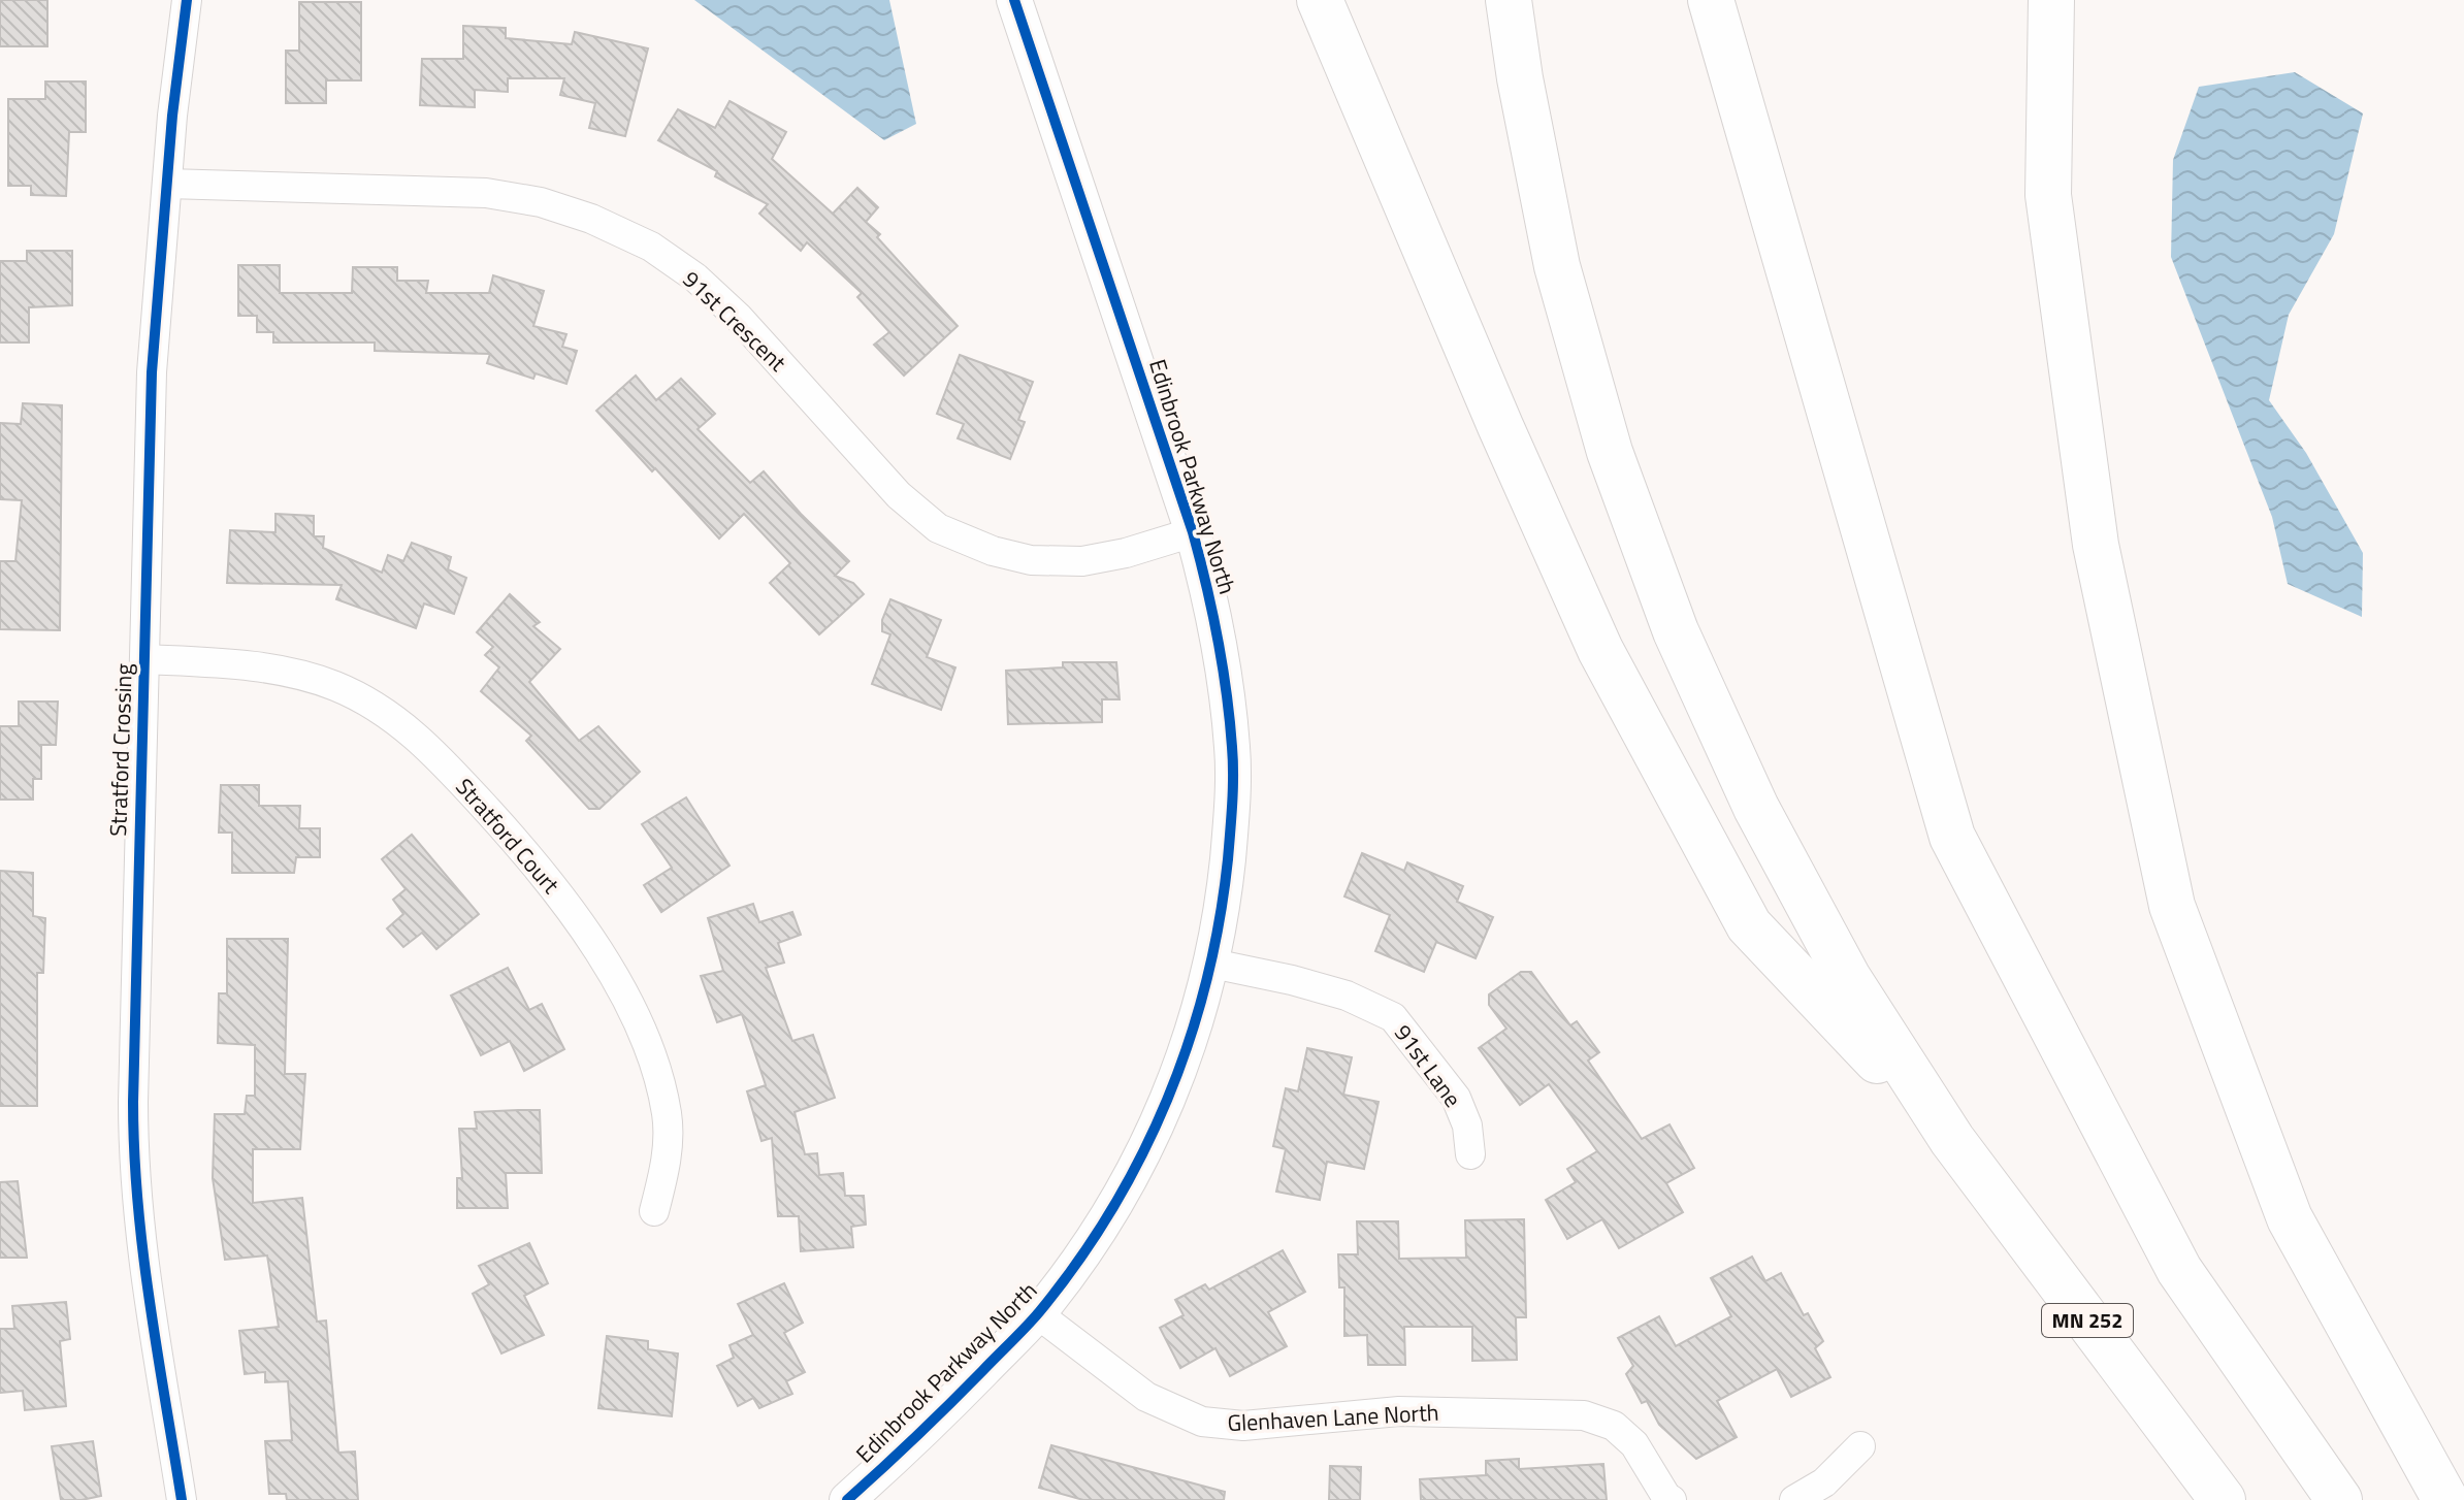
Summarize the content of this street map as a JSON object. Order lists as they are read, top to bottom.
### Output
{
  "streets": {
    "highway": ["MN 252"],
    "street": [
      "91st Crescent",
      "Edinbrook Parkway North",
      "Stratford Crossing",
      "Stratford Court",
      "91st Lane",
      "Glenhaven Lane North"
    ]
  },
  "crossings": [
    ["91st Crescent", "Edinbrook Parkway North"],
    ["91st Crescent", "Stratford Crossing"],
    ["Edinbrook Parkway North", "91st Lane"],
    ["Edinbrook Parkway North", "Glenhaven Lane North"],
    ["Stratford Crossing", "Stratford Court"]
  ]
}
